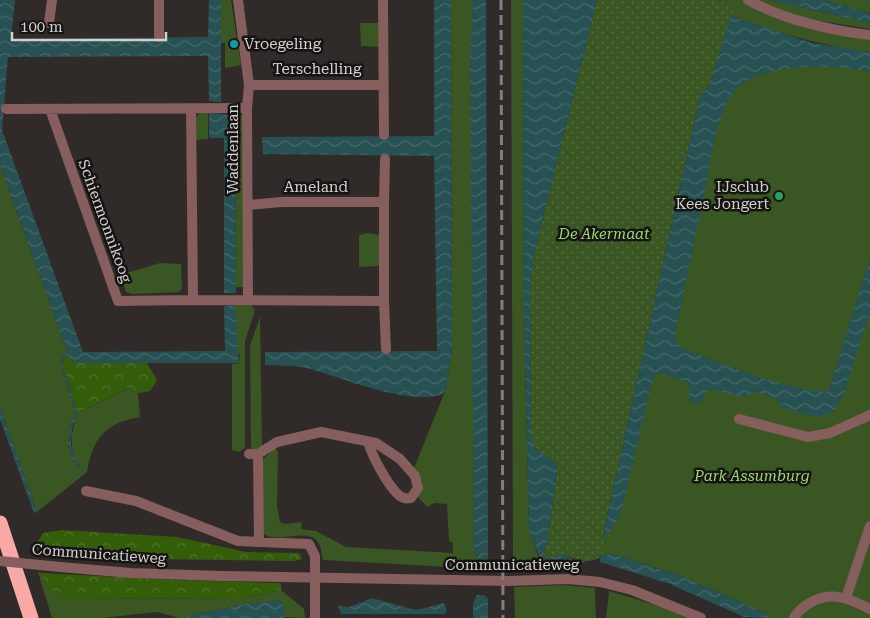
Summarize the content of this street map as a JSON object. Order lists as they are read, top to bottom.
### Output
{
  "streets": {
    "street": [
      "Terschelling",
      "Waddenlaan",
      "Ameland",
      "Schiermonnikoog",
      "Communicatieweg"
    ]
  },
  "crossings": [
    ["Terschelling", "Waddenlaan"],
    ["Waddenlaan", "Ameland"],
    ["Waddenlaan", "Schiermonnikoog"]
  ],
  "parks": ["De Akermaat", "Park Assumburg"],
  "places": ["Vroegeling", "IJsclub Kees Jongert"],
  "scale_bar": "100 m"
}
